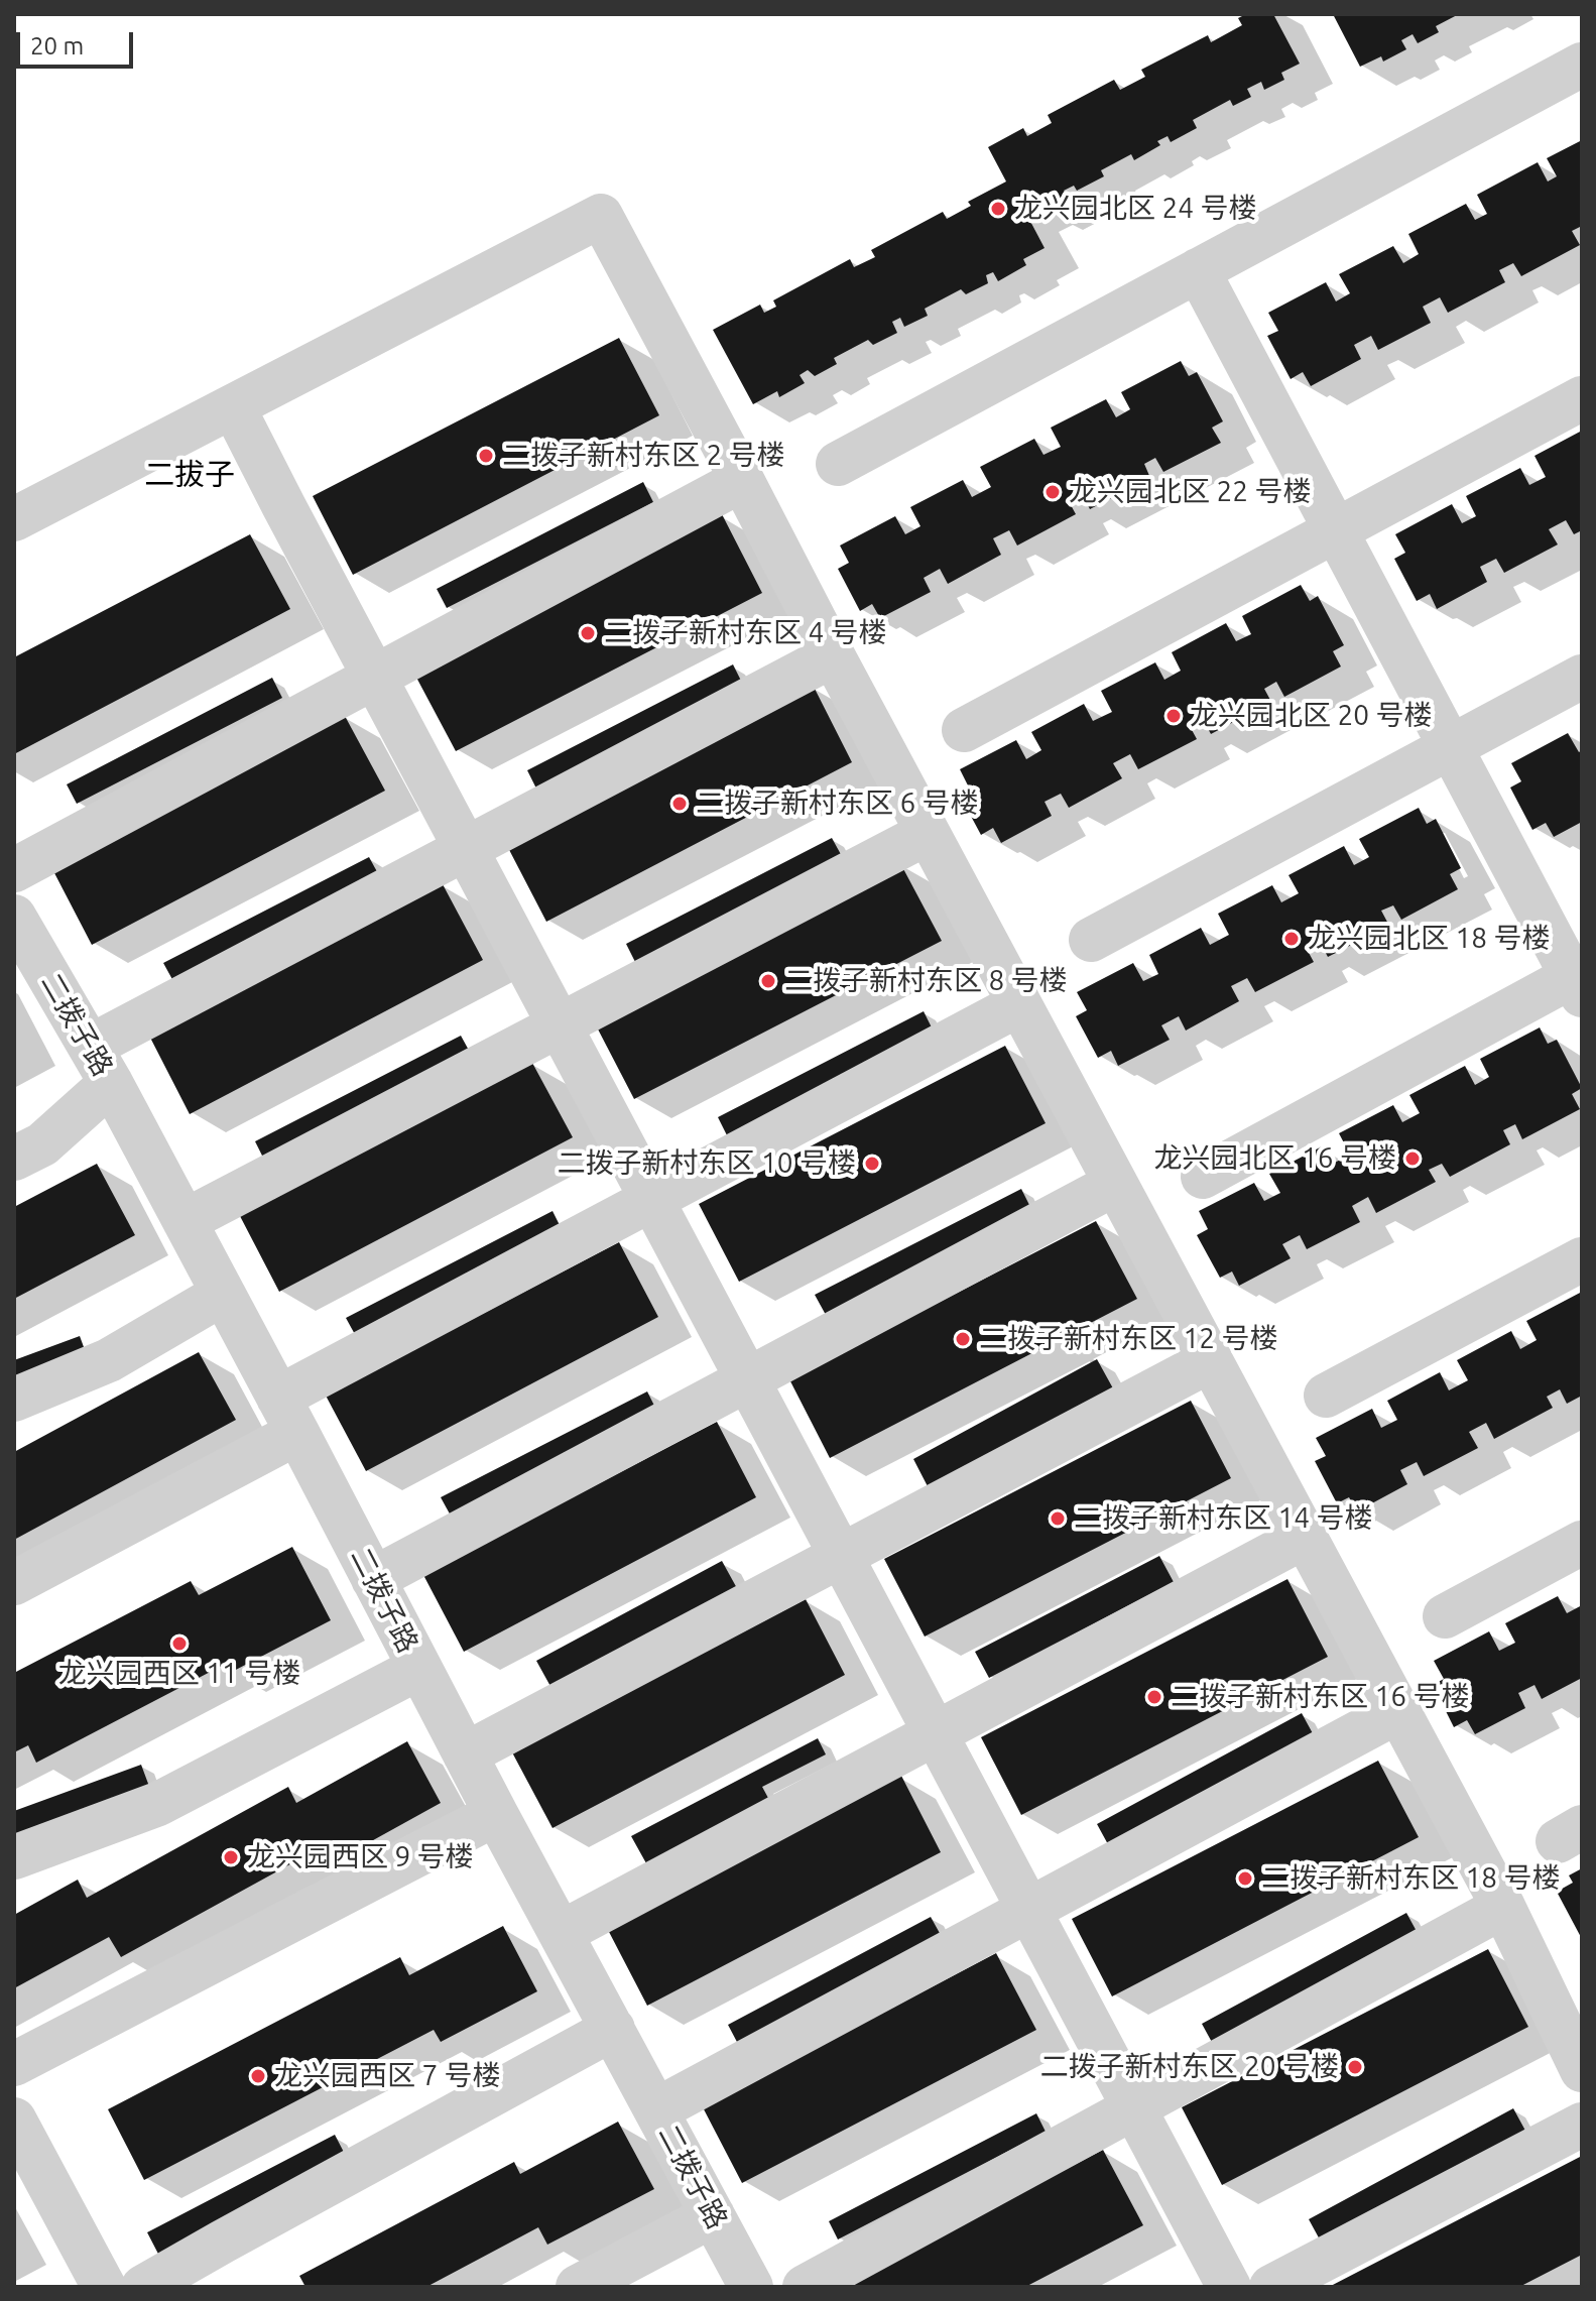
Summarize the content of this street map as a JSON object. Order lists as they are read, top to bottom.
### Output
{
  "streets": {
    "street": ["二拨子路"]
  },
  "districts": ["二拔子"],
  "places": [
    "龙兴园北区 24 号楼",
    "二拨子新村东区 2 号楼",
    "龙兴园北区 22 号楼",
    "二拨子新村东区 4 号楼",
    "龙兴园北区 20 号楼",
    "二拨子新村东区 6 号楼",
    "龙兴园北区 18 号楼",
    "二拨子新村东区 8 号楼",
    "龙兴园北区 16 号楼",
    "二拨子新村东区 10 号楼",
    "二拨子新村东区 12 号楼",
    "二拨子新村东区 14 号楼",
    "龙兴园西区 11 号楼",
    "二拨子新村东区 16 号楼",
    "龙兴园西区 9 号楼",
    "二拨子新村东区 18 号楼",
    "二拨子新村东区 20 号楼",
    "龙兴园西区 7 号楼"
  ],
  "scale_bar": "20 m"
}
